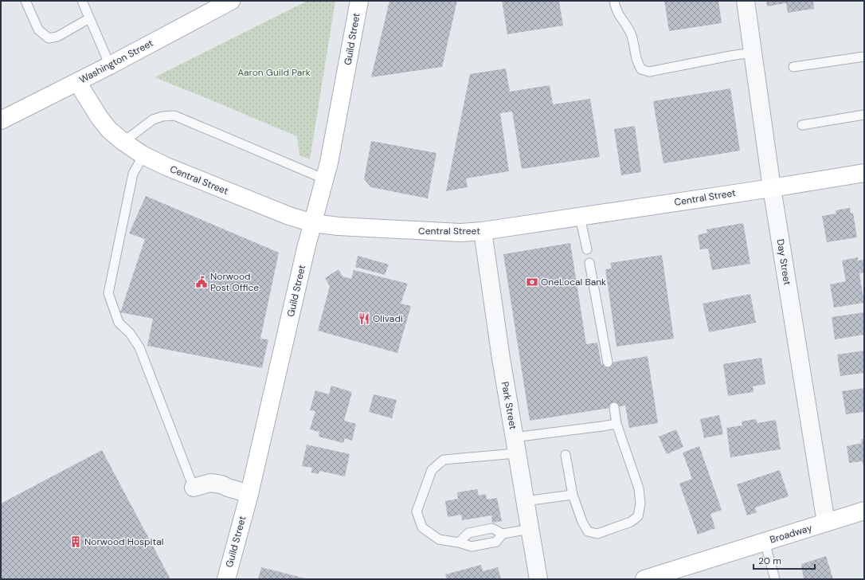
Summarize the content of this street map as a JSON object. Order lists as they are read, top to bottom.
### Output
{
  "streets": {
    "street": [
      "Guild Street",
      "Washington Street",
      "Central Street",
      "Day Street",
      "Park Street",
      "Broadway"
    ]
  },
  "crossings": [
    ["Guild Street", "Central Street"],
    ["Washington Street", "Central Street"],
    ["Central Street", "Day Street"],
    ["Central Street", "Park Street"],
    ["Day Street", "Broadway"]
  ],
  "parks": ["Aaron Guild Park"],
  "places": {
    "public building": ["Norwood Post Office"],
    "bank": ["OneLocal Bank"],
    "restaurant": ["Olivadi"],
    "building": ["Norwood Hospital"]
  },
  "scale_bar": "20 m"
}
